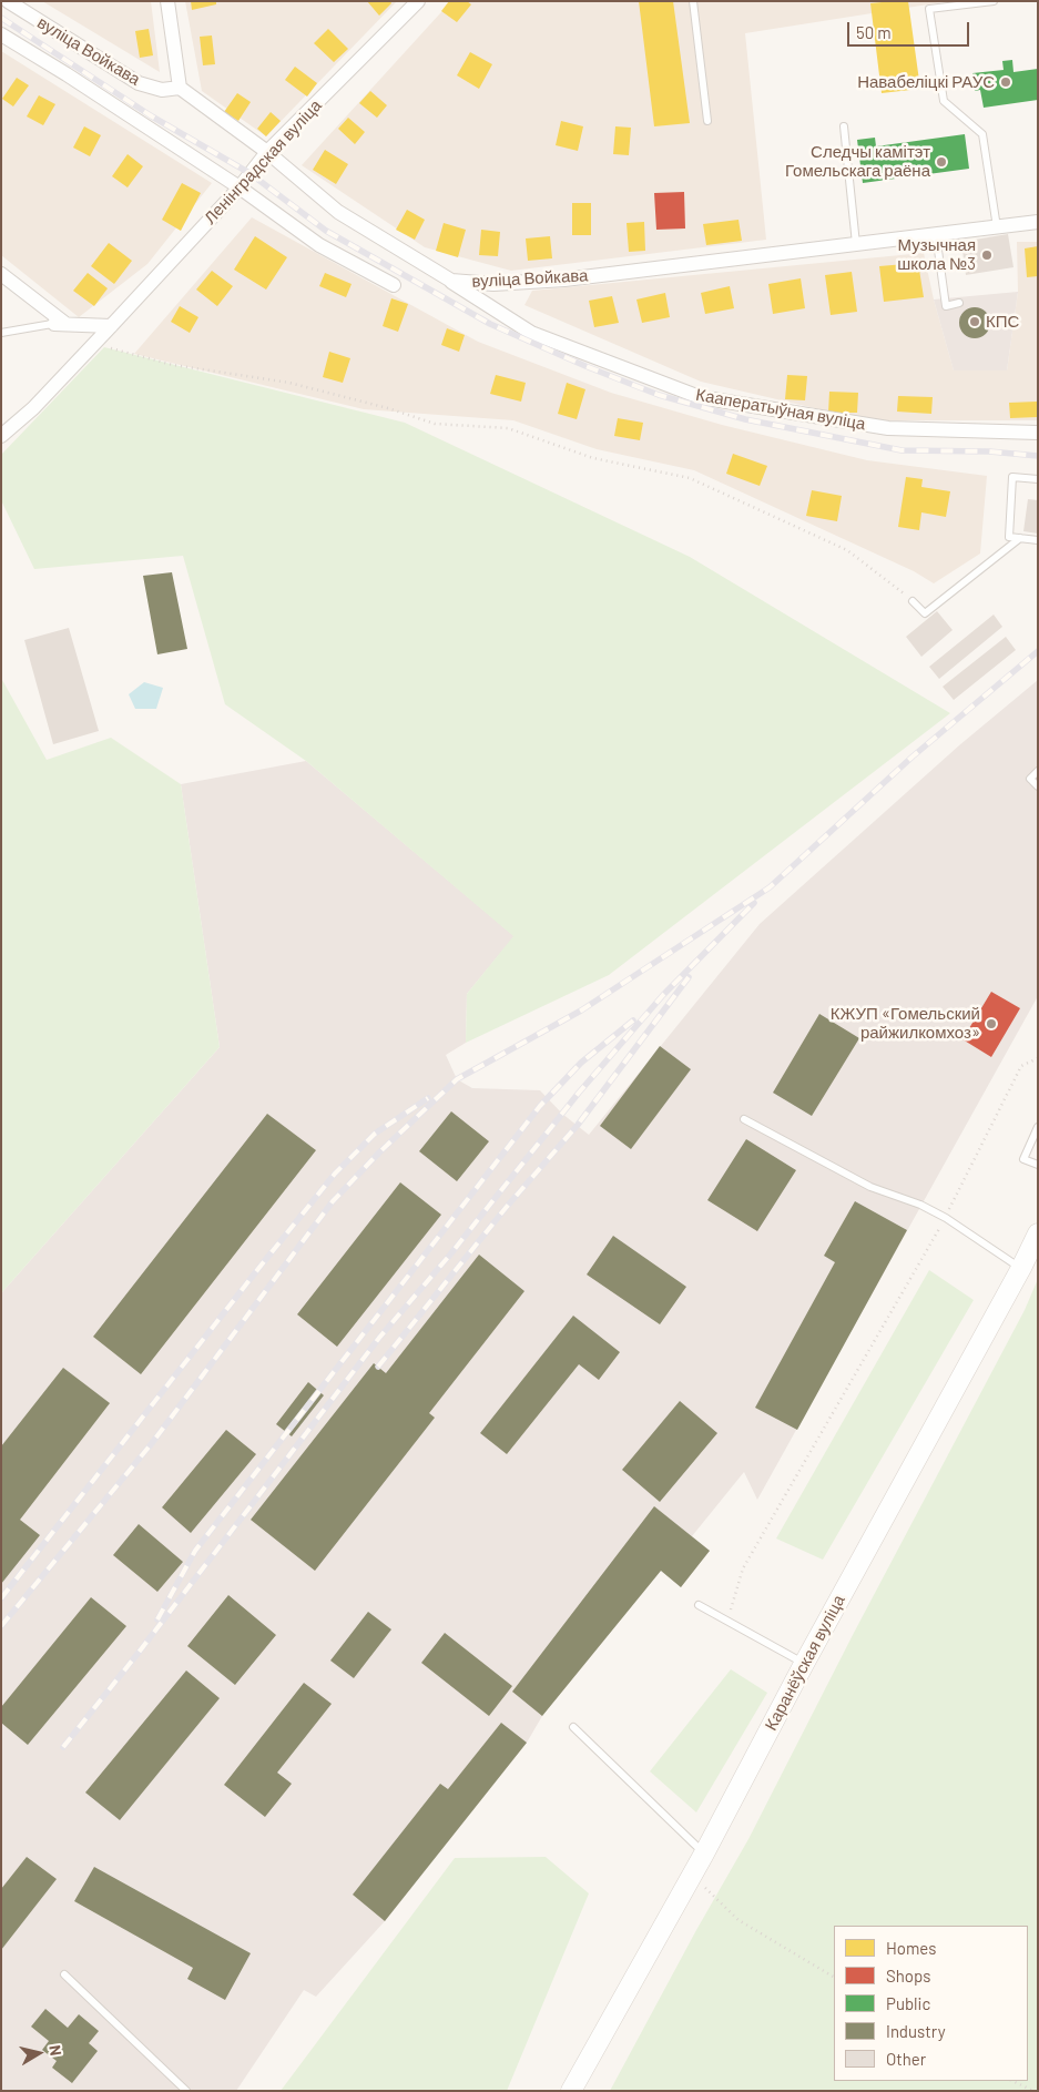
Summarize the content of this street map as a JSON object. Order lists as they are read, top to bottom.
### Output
{
  "streets": {
    "main road": ["Каранёўская вуліца"],
    "street": ["вуліца Войкава", "Ленінградская вуліца", "Кааператыўная вуліца"]
  },
  "crossings": [
    ["вуліца Войкава", "Ленінградская вуліца"],
    ["вуліца Войкава", "Кааператыўная вуліца"]
  ],
  "places": [
    "Навабеліцкі РАУС",
    "Следчы камітэт Гомельскага раёна",
    "Музычная школа №3",
    "КПС",
    "КЖУП «Гомельский райжилкомхоз»"
  ],
  "legend": [
    "Homes",
    "Shops",
    "Public",
    "Industry",
    "Other"
  ],
  "scale_bar": "50 m",
  "north": "right"
}
